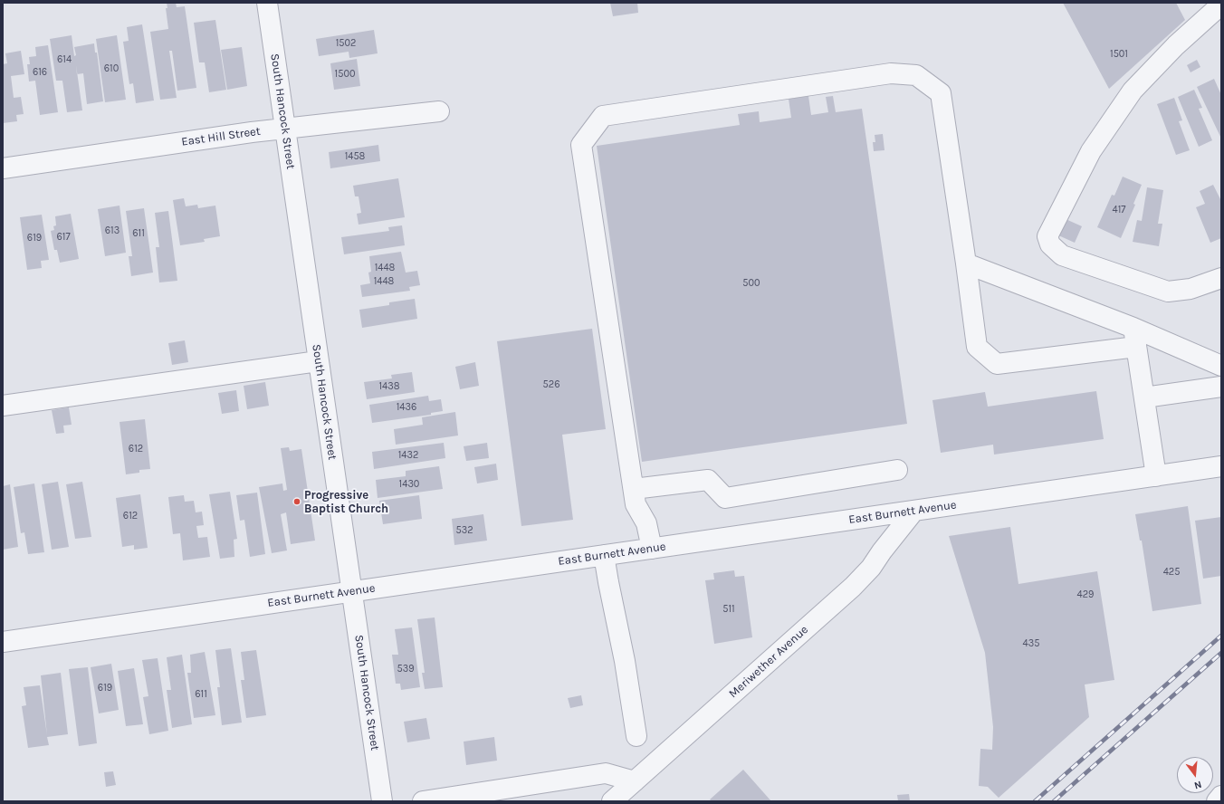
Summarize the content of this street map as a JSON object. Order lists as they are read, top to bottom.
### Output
{
  "streets": {
    "street": [
      "South Hancock Street",
      "East Hill Street",
      "East Burnett Avenue",
      "Meriwether Avenue"
    ]
  },
  "crossings": [
    ["South Hancock Street", "East Hill Street"],
    ["South Hancock Street", "East Burnett Avenue"],
    ["East Burnett Avenue", "Meriwether Avenue"]
  ],
  "places": ["Progressive Baptist Church"],
  "house_numbers": [
    "1502",
    "1501",
    "614",
    "610",
    "616",
    "1500",
    "1458",
    "417",
    "613",
    "611",
    "617",
    "619",
    "1448",
    "1448",
    "500",
    "526",
    "1438",
    "1436",
    "612",
    "1432",
    "1430",
    "612",
    "532",
    "425",
    "429",
    "511",
    "435",
    "539",
    "619",
    "611"
  ],
  "north": "bottom"
}
